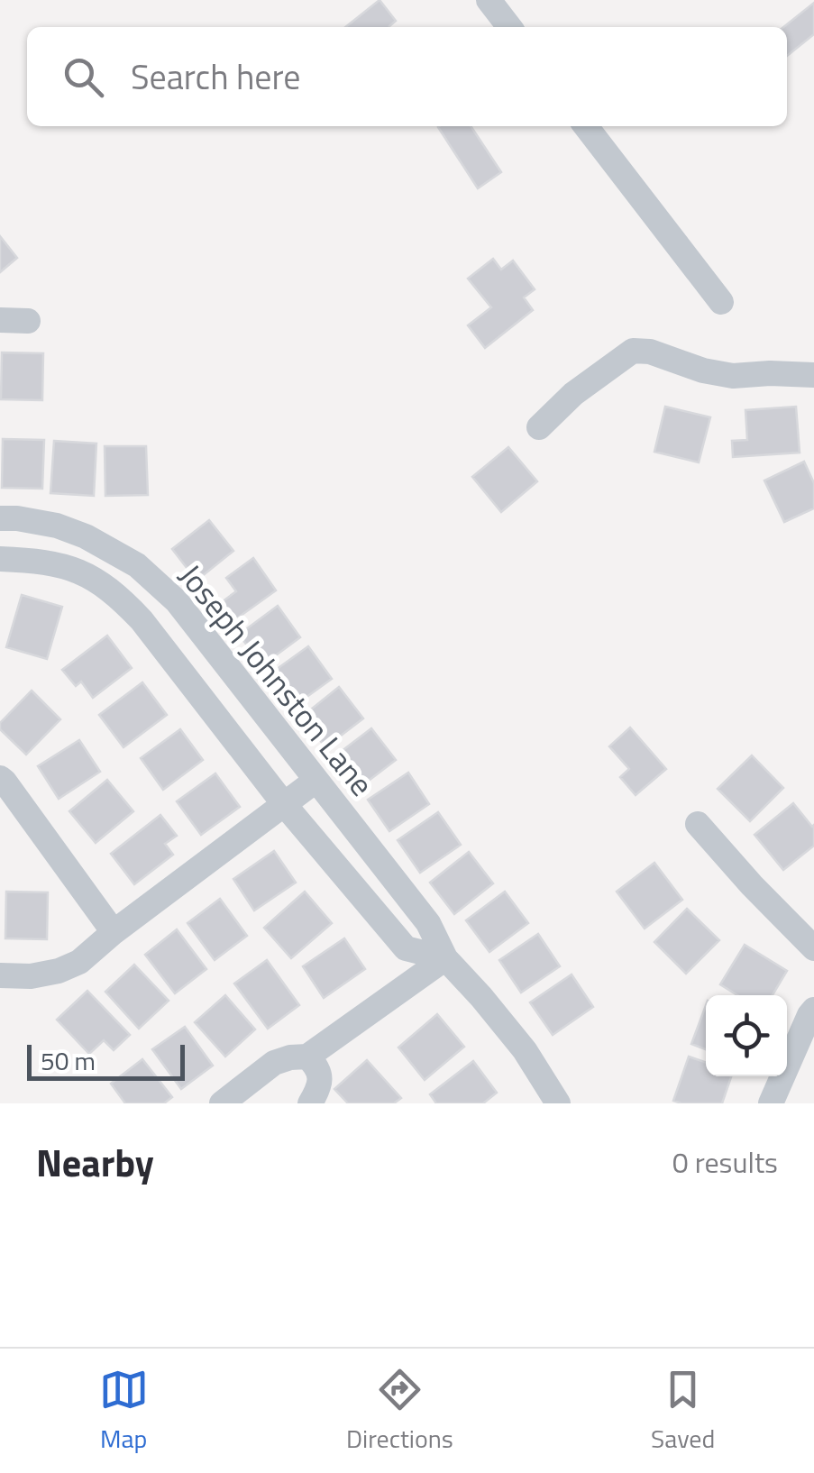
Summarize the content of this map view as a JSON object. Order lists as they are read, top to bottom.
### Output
{
  "streets": {
    "street": ["Joseph Johnston Lane"]
  },
  "scale_bar": "50 m",
  "page": {
    "search": "Search here",
    "scale": "50 m",
    "heading": ["Nearby", "0 results"],
    "nav": ["Map", "Directions", "Saved"]
  }
}
